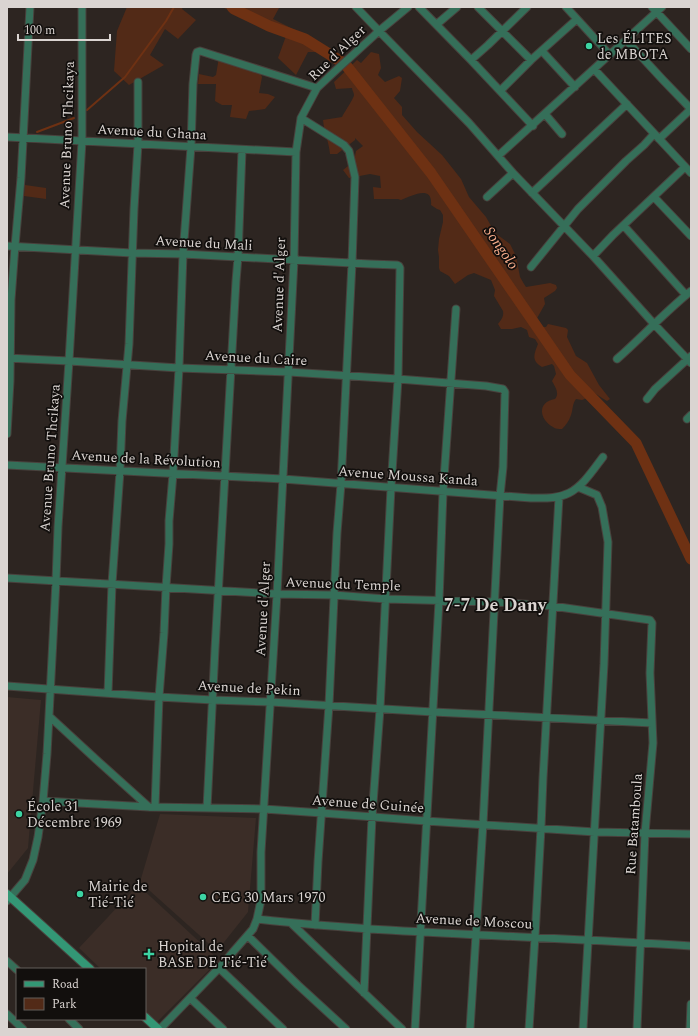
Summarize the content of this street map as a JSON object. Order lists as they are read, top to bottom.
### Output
{
  "streets": {
    "street": [
      "Rue d'Alger",
      "Avenue du Ghana",
      "Avenue Bruno Thcikaya",
      "Avenue du Mali",
      "Avenue d'Alger",
      "Avenue du Caire",
      "Avenue de la Révolution",
      "Avenue Moussa Kanda",
      "Avenue du Temple",
      "Avenue de Pekin",
      "Avenue de Guinée",
      "Rue Batamboula",
      "Avenue de Moscou"
    ]
  },
  "crossings": [
    ["Rue d'Alger", "Avenue du Ghana"],
    ["Rue d'Alger", "Avenue d'Alger"],
    ["Avenue du Ghana", "Avenue Bruno Thcikaya"],
    ["Avenue du Ghana", "Avenue d'Alger"],
    ["Avenue Bruno Thcikaya", "Avenue du Mali"],
    ["Avenue Bruno Thcikaya", "Avenue du Caire"],
    ["Avenue Bruno Thcikaya", "Avenue de la Révolution"],
    ["Avenue Bruno Thcikaya", "Avenue du Temple"],
    ["Avenue Bruno Thcikaya", "Avenue de Pekin"],
    ["Avenue Bruno Thcikaya", "Avenue de Guinée"],
    ["Avenue du Mali", "Avenue d'Alger"],
    ["Avenue du Mali", "Avenue du Caire"],
    ["Avenue d'Alger", "Avenue du Caire"],
    ["Avenue d'Alger", "Avenue de la Révolution"],
    ["Avenue d'Alger", "Avenue Moussa Kanda"],
    ["Avenue d'Alger", "Avenue du Temple"],
    ["Avenue d'Alger", "Avenue de Pekin"],
    ["Avenue d'Alger", "Avenue de Guinée"],
    ["Avenue d'Alger", "Avenue de Moscou"],
    ["Avenue du Caire", "Avenue Moussa Kanda"],
    ["Avenue de la Révolution", "Avenue Moussa Kanda"],
    ["Avenue du Temple", "Rue Batamboula"],
    ["Avenue de Pekin", "Rue Batamboula"],
    ["Avenue de Guinée", "Rue Batamboula"],
    ["Rue Batamboula", "Avenue de Moscou"]
  ],
  "districts": ["7-7 De Dany"],
  "water": ["Songolo"],
  "places": {
    "other": [
      "Les ÉLITES de MBOTA",
      "École 31 Décembre 1969",
      "Mairie de Tié-Tié",
      "CEG 30 Mars 1970"
    ],
    "health": ["Hopital de BASE DE Tié-Tié"]
  },
  "legend": ["Road", "Park"],
  "scale_bar": "100 m"
}
